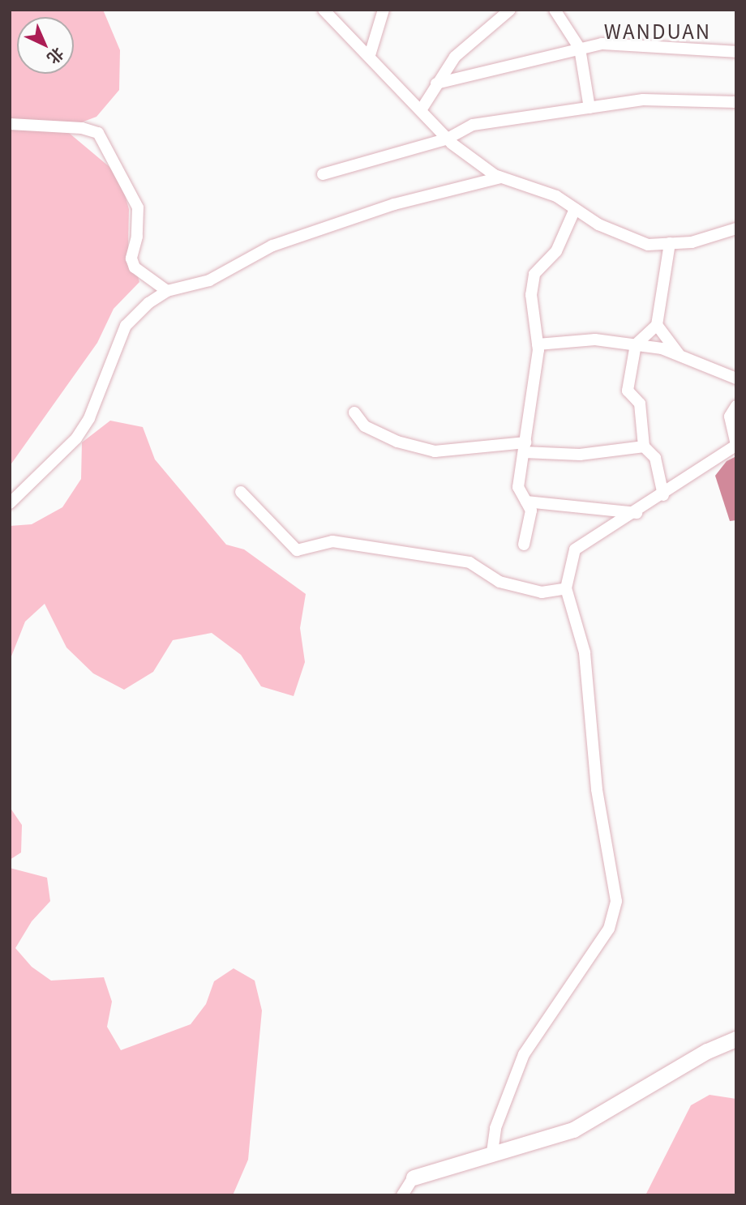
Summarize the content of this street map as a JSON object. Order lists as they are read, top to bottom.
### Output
{
  "districts": ["WANDUAN"],
  "north": "bottom right"
}
